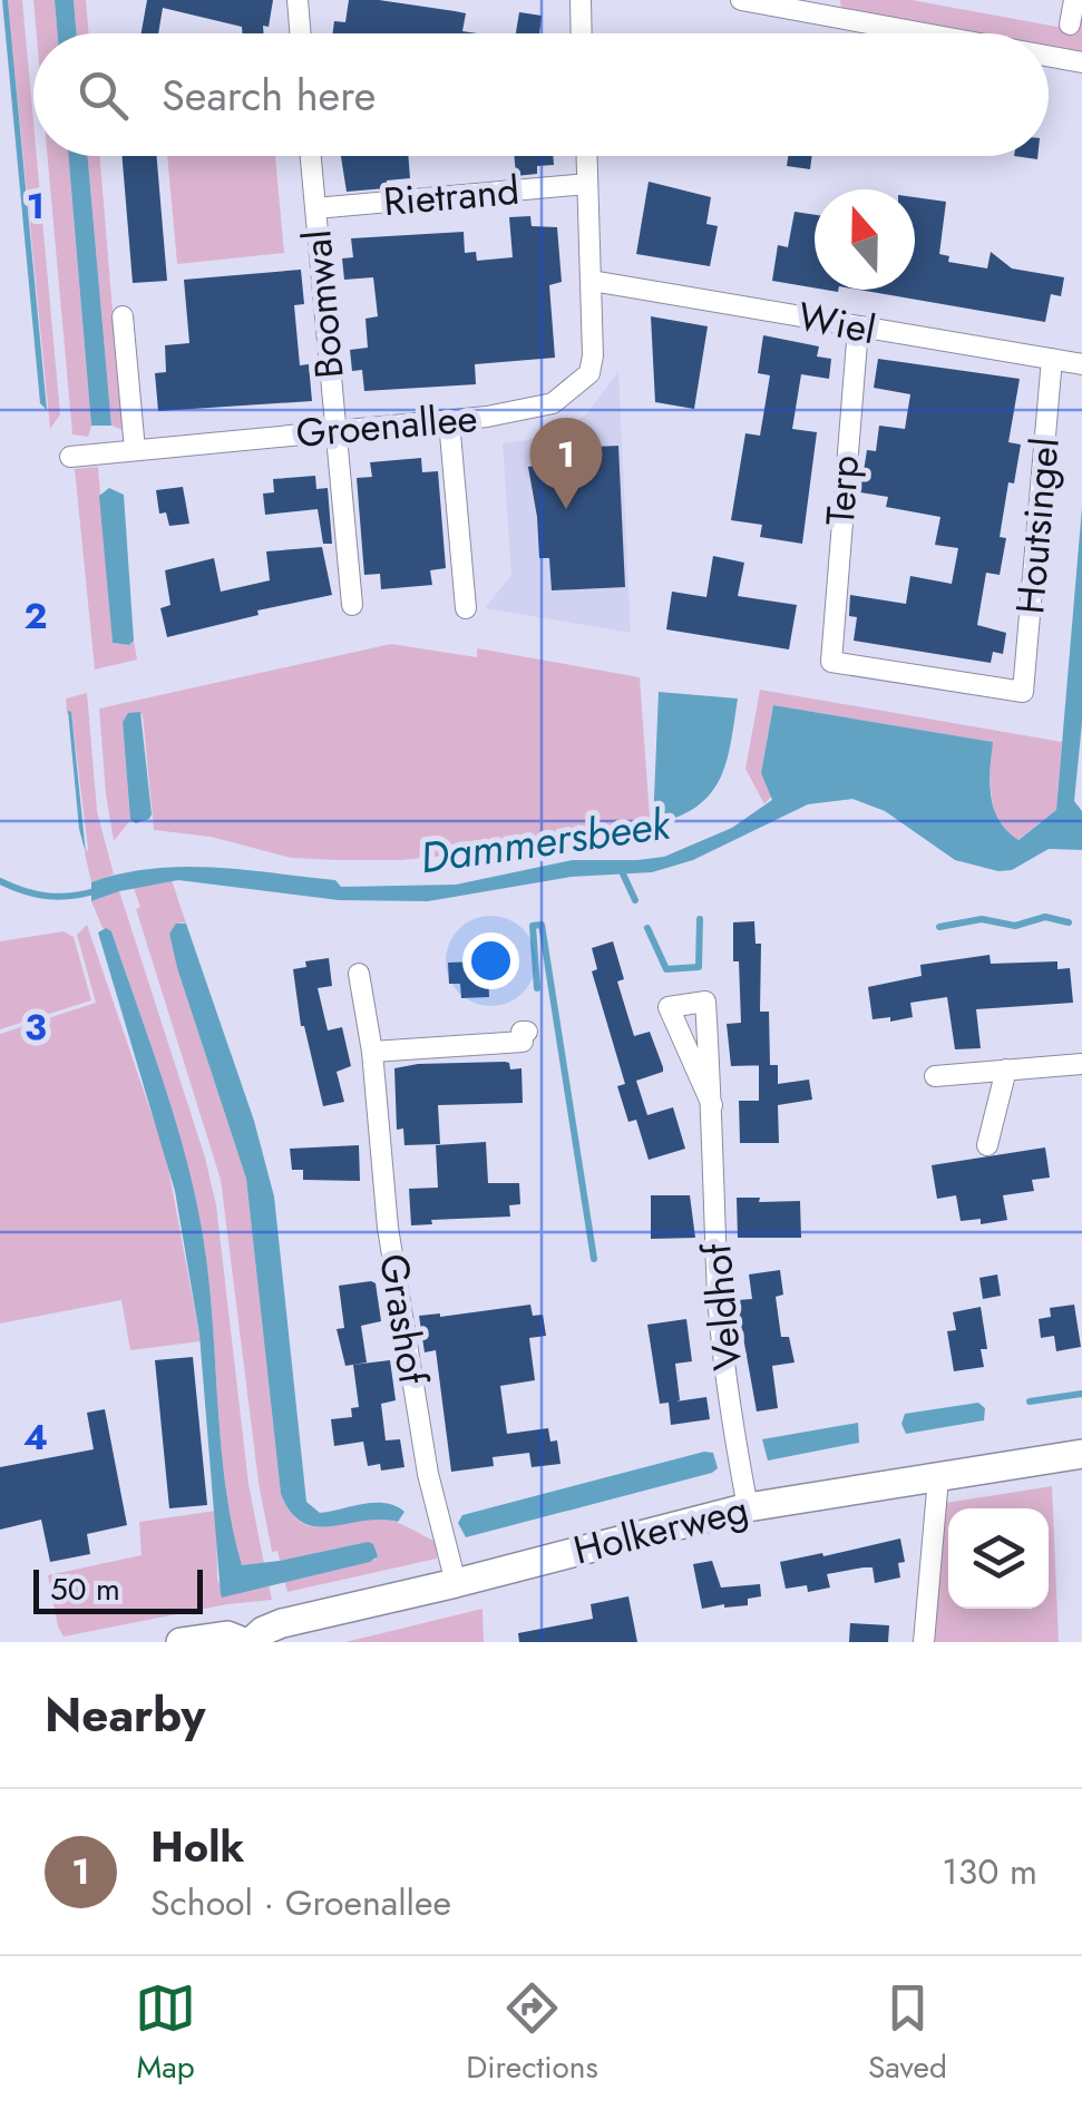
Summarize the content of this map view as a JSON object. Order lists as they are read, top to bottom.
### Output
{
  "streets": {
    "street": [
      "Rietrand",
      "Boomwal",
      "Wiel",
      "Groenallee",
      "Terp",
      "Houtsingel",
      "Veldhof",
      "Grashof",
      "Holkerweg"
    ]
  },
  "crossings": [
    ["Rietrand", "Boomwal"],
    ["Rietrand", "Groenallee"],
    ["Boomwal", "Groenallee"],
    ["Wiel", "Groenallee"],
    ["Wiel", "Terp"],
    ["Wiel", "Houtsingel"],
    ["Terp", "Houtsingel"],
    ["Veldhof", "Holkerweg"],
    ["Grashof", "Holkerweg"]
  ],
  "water": ["Dammersbeek"],
  "scale_bar": "50 m",
  "north": "top",
  "page": {
    "search": "Search here",
    "pins": "1",
    "scale": "50 m",
    "heading": "Nearby",
    "list": [
      {
        "mark": "1",
        "name": "Holk",
        "note": "School · Groenallee",
        "value": "130 m"
      }
    ],
    "nav": ["Map", "Directions", "Saved"]
  },
  "grid": {
    "rows": [
      "1",
      "2",
      "3",
      "4"
    ]
  }
}
